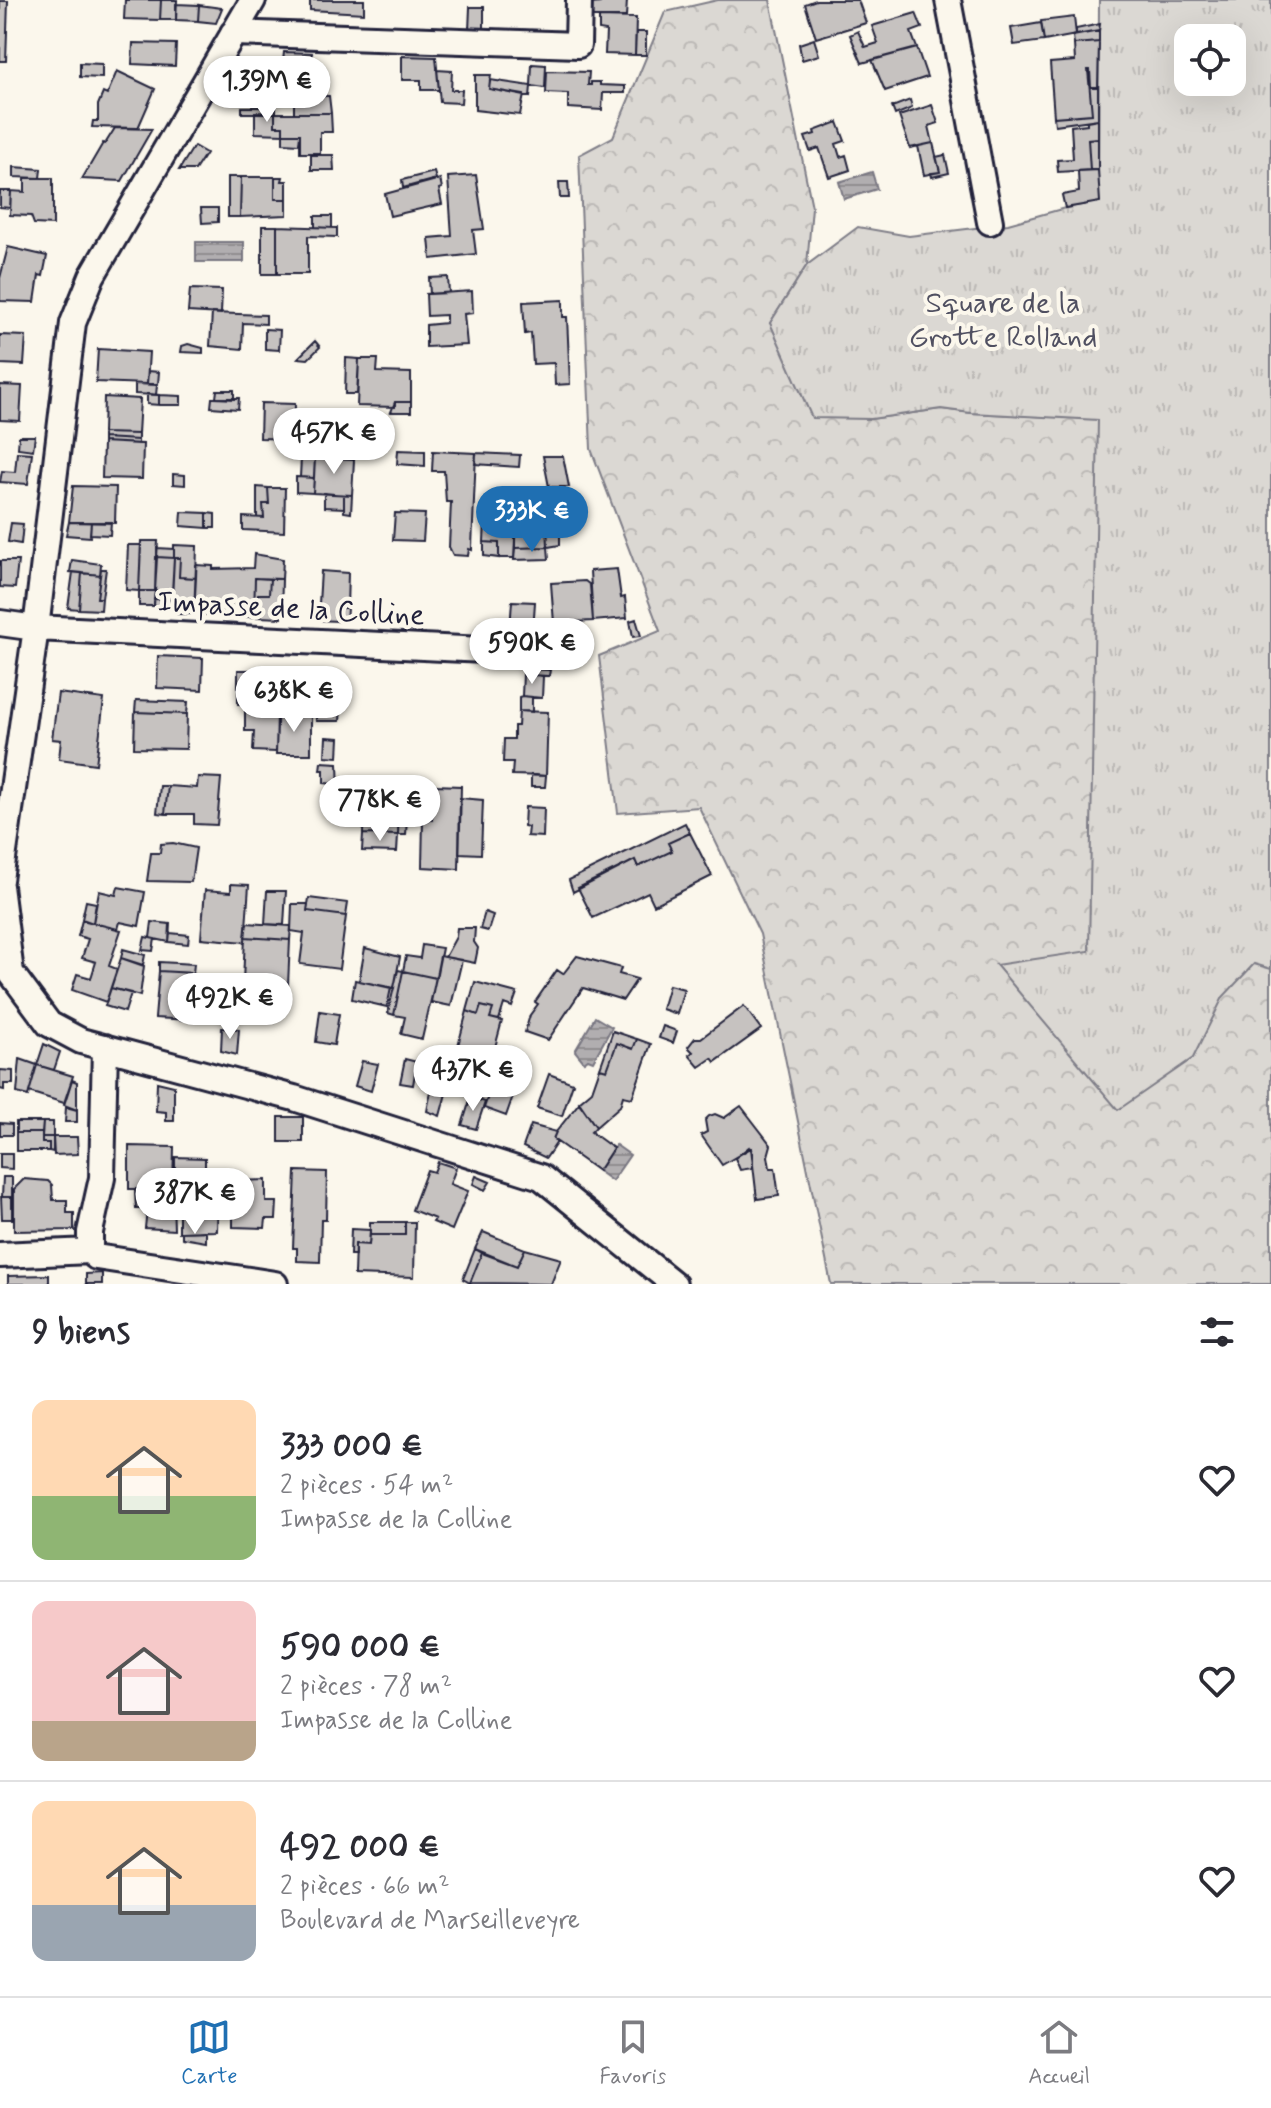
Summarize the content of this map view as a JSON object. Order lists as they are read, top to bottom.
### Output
{
  "streets": {
    "street": ["Impasse de la Colline"]
  },
  "parks": ["Square de la Grotte Rolland"],
  "page": {
    "price": [
      "1.39M €",
      "457K €",
      "333K €",
      "590K €",
      "638K €",
      "778K €",
      "492K €",
      "437K €",
      "387K €"
    ],
    "heading": "9 biens",
    "list": [
      {
        "name": "333 000 €",
        "note": "2 pièces · 54 m² · Impasse de la Colline"
      },
      {
        "name": "590 000 €",
        "note": "2 pièces · 78 m² · Impasse de la Colline"
      },
      {
        "name": "492 000 €",
        "note": "2 pièces · 66 m² · Boulevard de Marseilleveyre"
      }
    ],
    "tabs": ["Carte", "Favoris", "Accueil"]
  }
}
